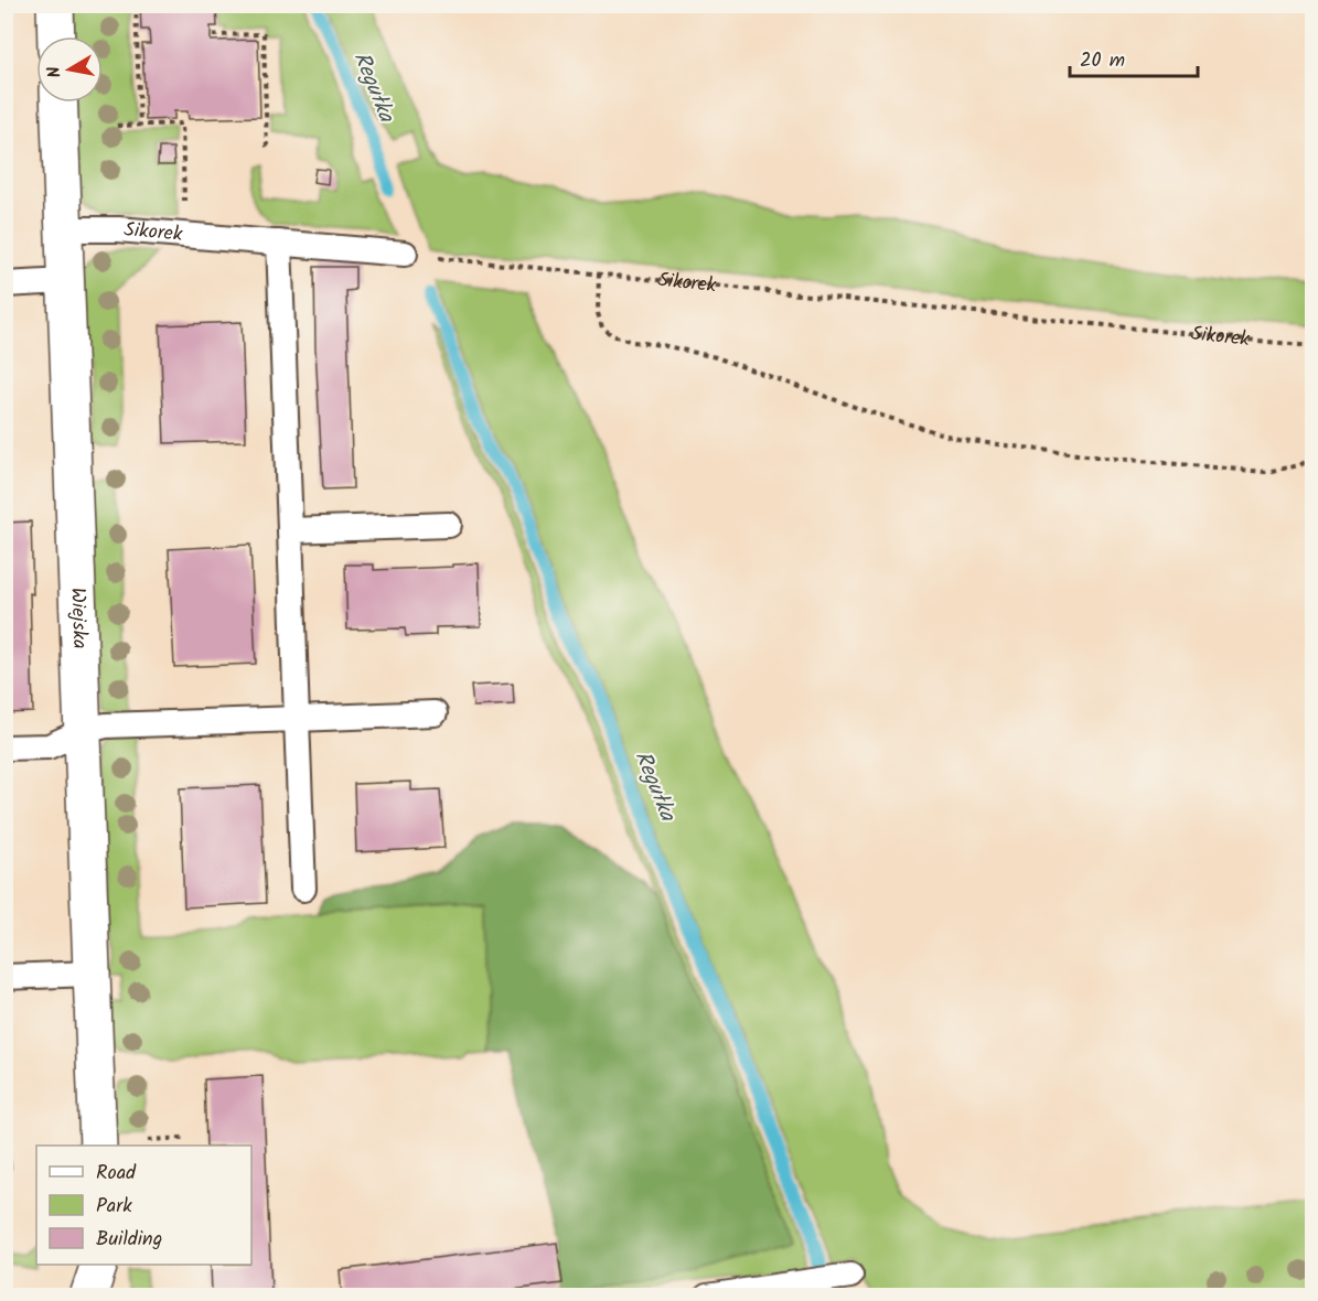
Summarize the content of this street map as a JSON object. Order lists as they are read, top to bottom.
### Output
{
  "streets": {
    "street": ["Wiejska"],
    "lane": ["Sikorek"]
  },
  "crossings": [
    ["Sikorek", "Wiejska"]
  ],
  "water": ["Regułka"],
  "legend": ["Road", "Park", "Building"],
  "scale_bar": "20 m",
  "north": "left"
}
